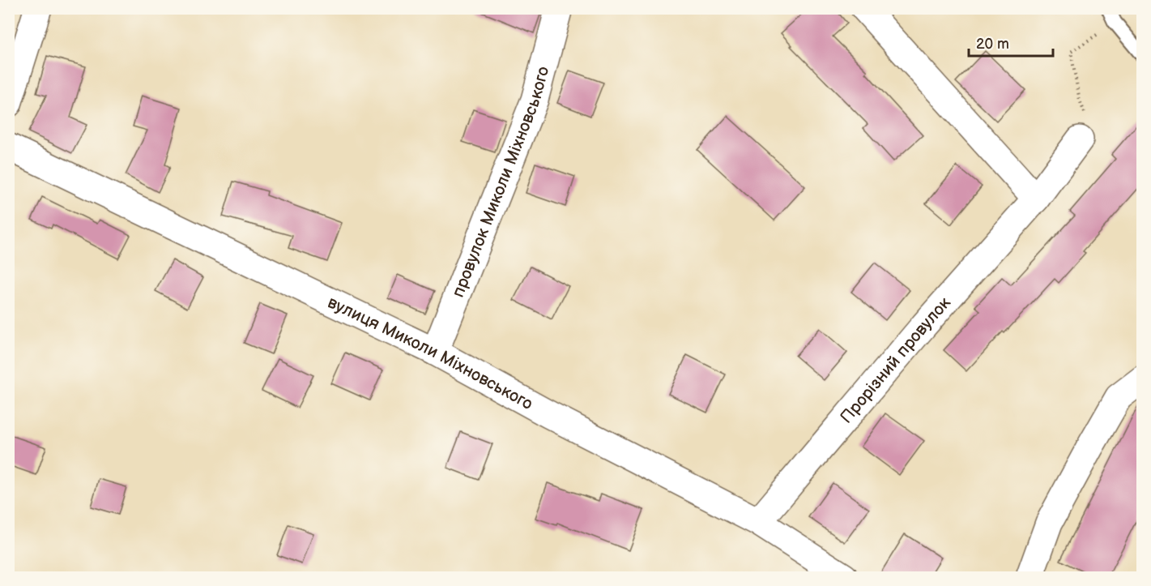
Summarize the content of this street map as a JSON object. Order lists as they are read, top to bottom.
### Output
{
  "streets": {
    "street": ["провулок Миколи Міхновського", "вулиця Миколи Міхновського", "Прорізний провулок"]
  },
  "crossings": [
    ["провулок Миколи Міхновського", "вулиця Миколи Міхновського"],
    ["вулиця Миколи Міхновського", "Прорізний провулок"]
  ],
  "scale_bar": "20 m"
}
